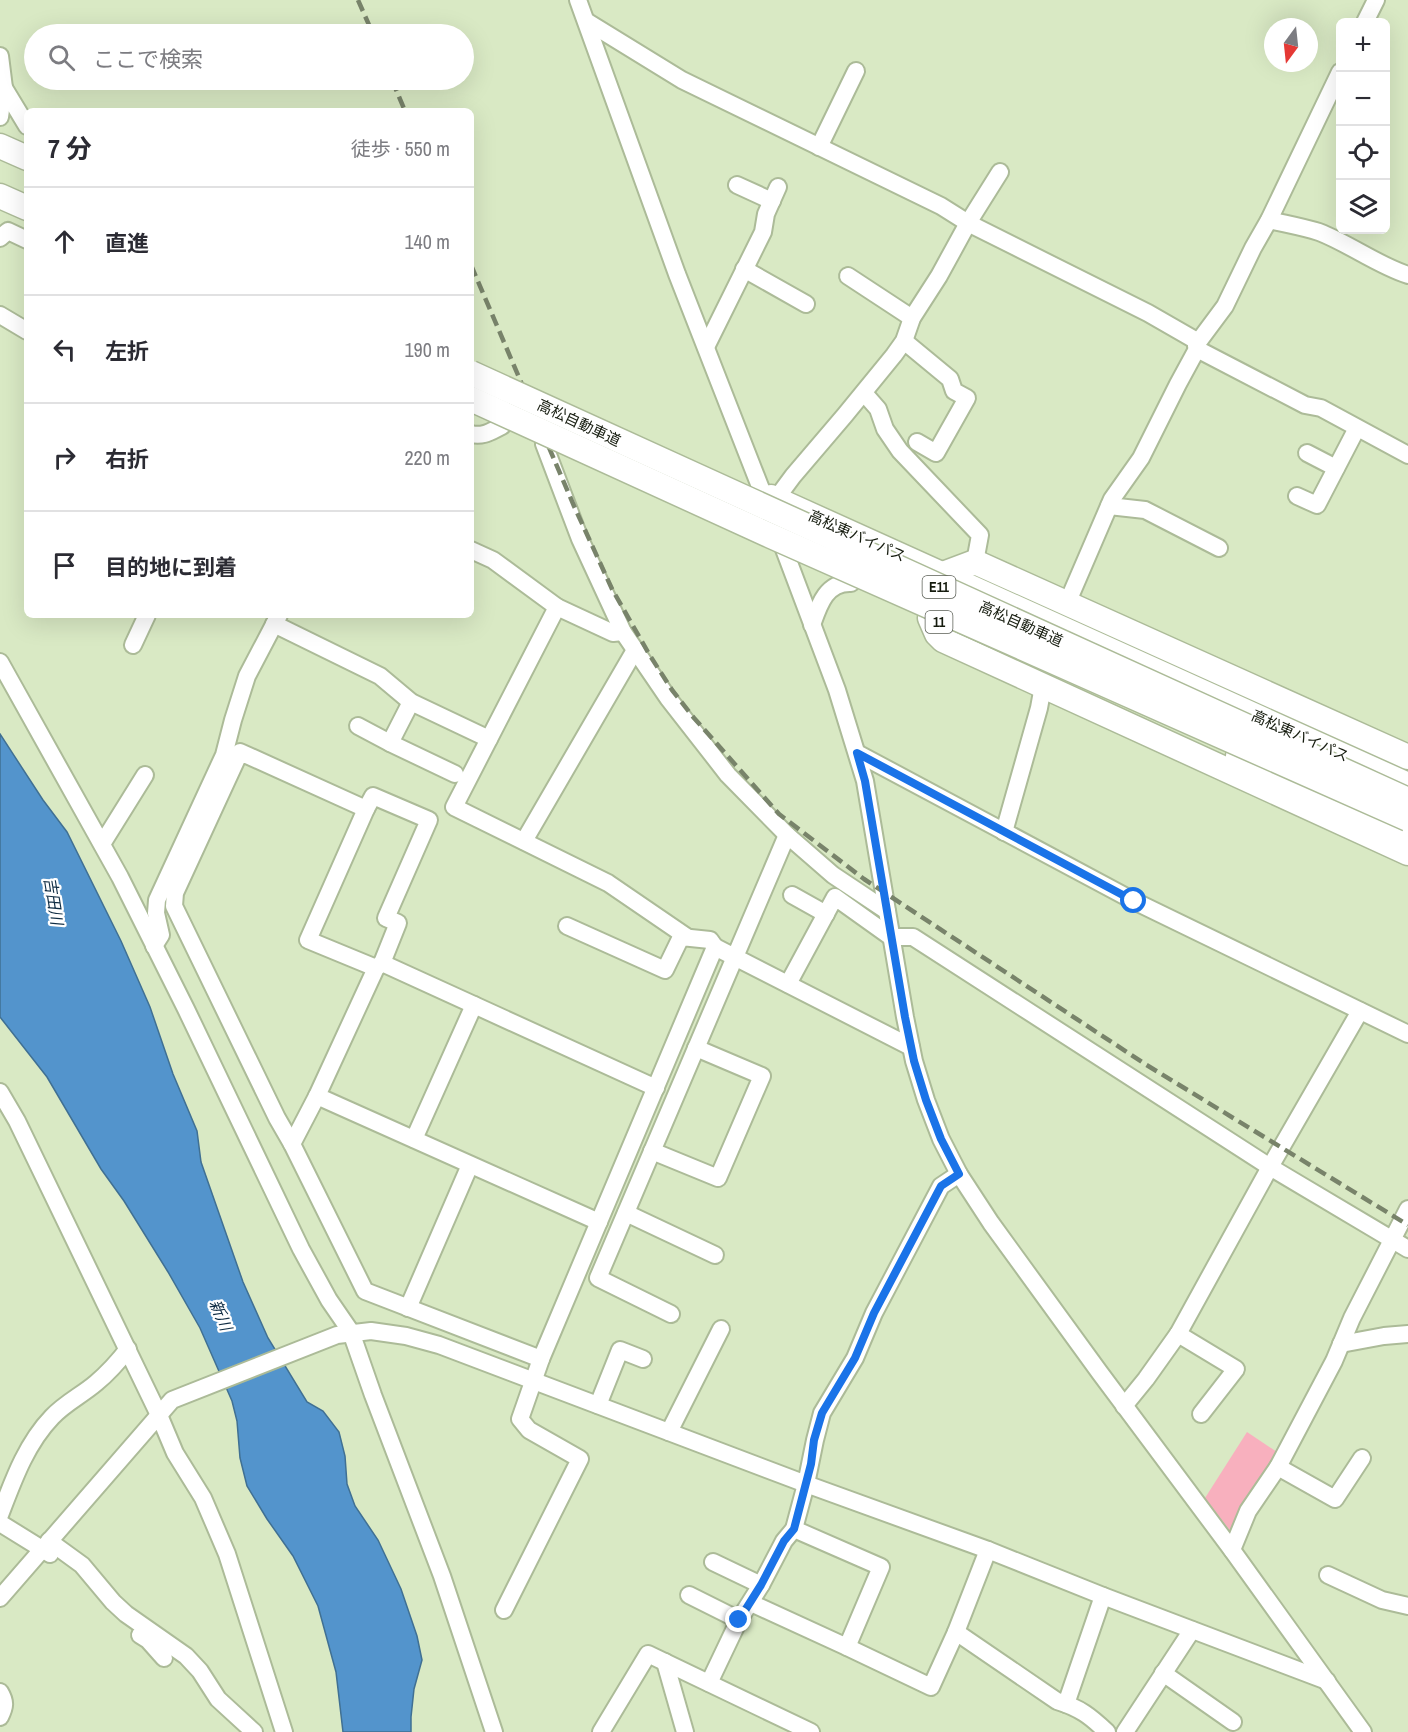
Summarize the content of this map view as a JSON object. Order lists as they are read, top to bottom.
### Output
{
  "streets": {
    "highway": [
      "高松自動車道",
      "高松東バイパス",
      "E11",
      "11"
    ]
  },
  "water": ["吉田川", "新川"],
  "north": "bottom",
  "page": {
    "map_buttons": ["+", "−"],
    "search": "ここで検索",
    "heading": ["7 分", "徒歩 · 550 m"],
    "list": [
      ["直進", "140 m"],
      ["左折", "190 m"],
      ["右折", "220 m"],
      "目的地に到着"
    ]
  }
}
